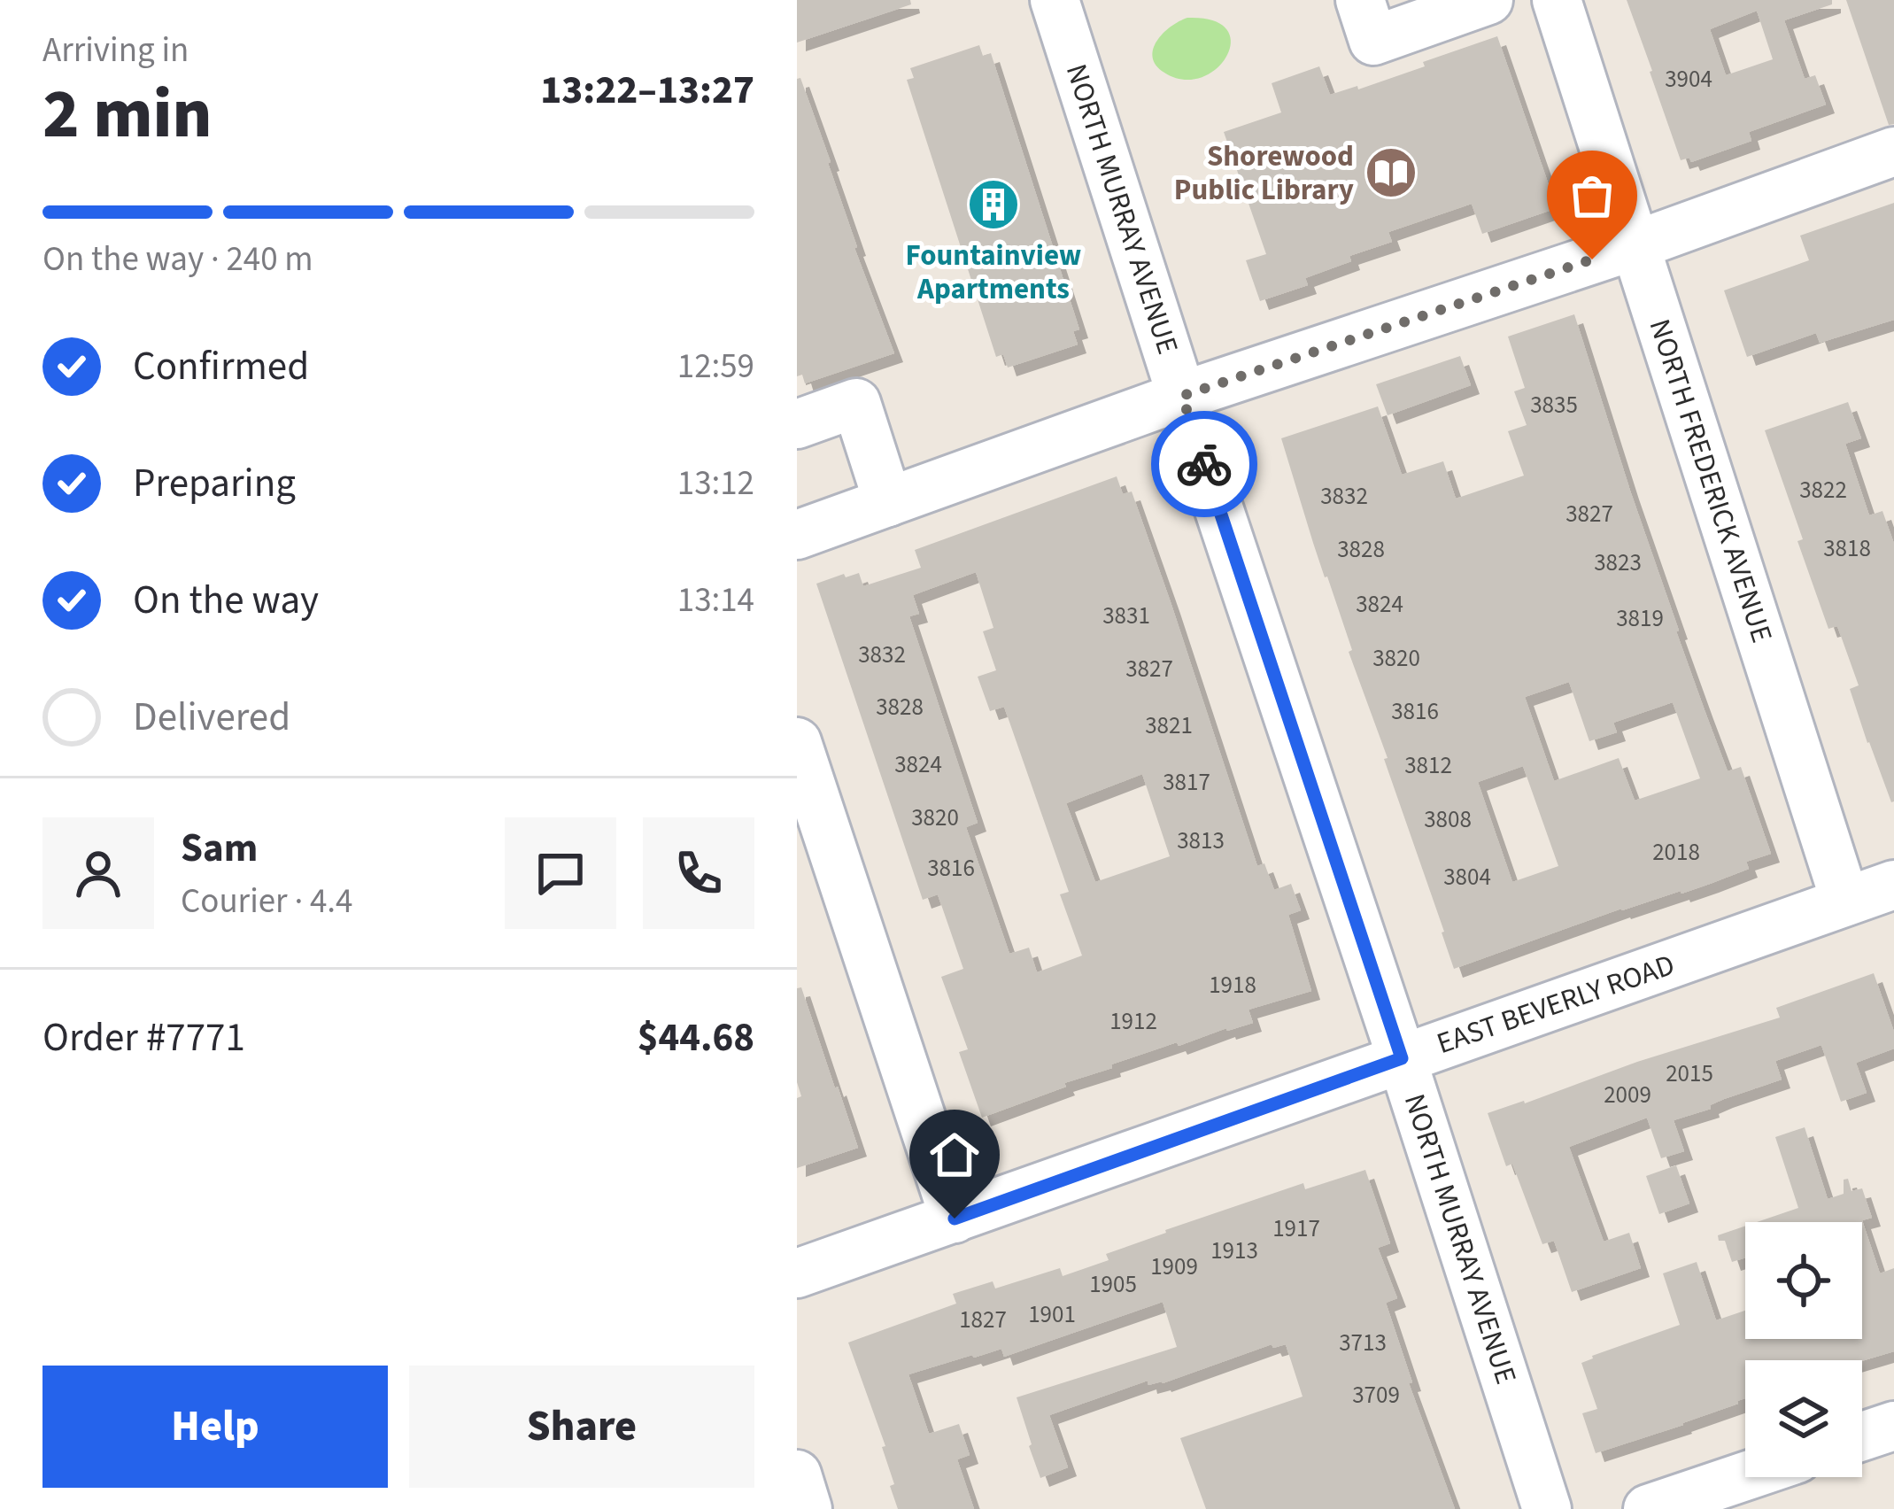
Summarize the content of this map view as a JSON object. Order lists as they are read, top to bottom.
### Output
{
  "streets": {
    "street": ["NORTH MURRAY AVENUE", "NORTH FREDERICK AVENUE", "EAST BEVERLY ROAD"]
  },
  "crossings": [
    ["NORTH MURRAY AVENUE", "EAST BEVERLY ROAD"],
    ["NORTH FREDERICK AVENUE", "EAST BEVERLY ROAD"]
  ],
  "places": {
    "library": ["Shorewood Public Library"],
    "building": ["Fountainview Apartments"]
  },
  "house_numbers": [
    "3904",
    "3835",
    "3822",
    "3832",
    "3827",
    "3818",
    "3828",
    "3823",
    "3824",
    "3831",
    "3819",
    "3832",
    "3820",
    "3827",
    "3828",
    "3816",
    "3821",
    "3824",
    "3812",
    "3817",
    "3820",
    "3808",
    "3813",
    "2018",
    "3816",
    "3804",
    "1918",
    "1912",
    "2015",
    "2009",
    "1917",
    "1913",
    "1909",
    "1905",
    "1901",
    "1827",
    "3713",
    "3709"
  ],
  "page": {
    "heading": ["2 min", "Arriving in", "13:22–13:27"],
    "panel": [
      "Sam",
      "Courier · 4.4",
      "Order #7771",
      "$44.68"
    ],
    "bar": "On the way · 240 m",
    "list": [
      ["Confirmed", "12:59"],
      ["Preparing", "13:12"],
      ["On the way", "13:14"],
      "Delivered"
    ],
    "buttons": ["Help", "Share"]
  }
}
